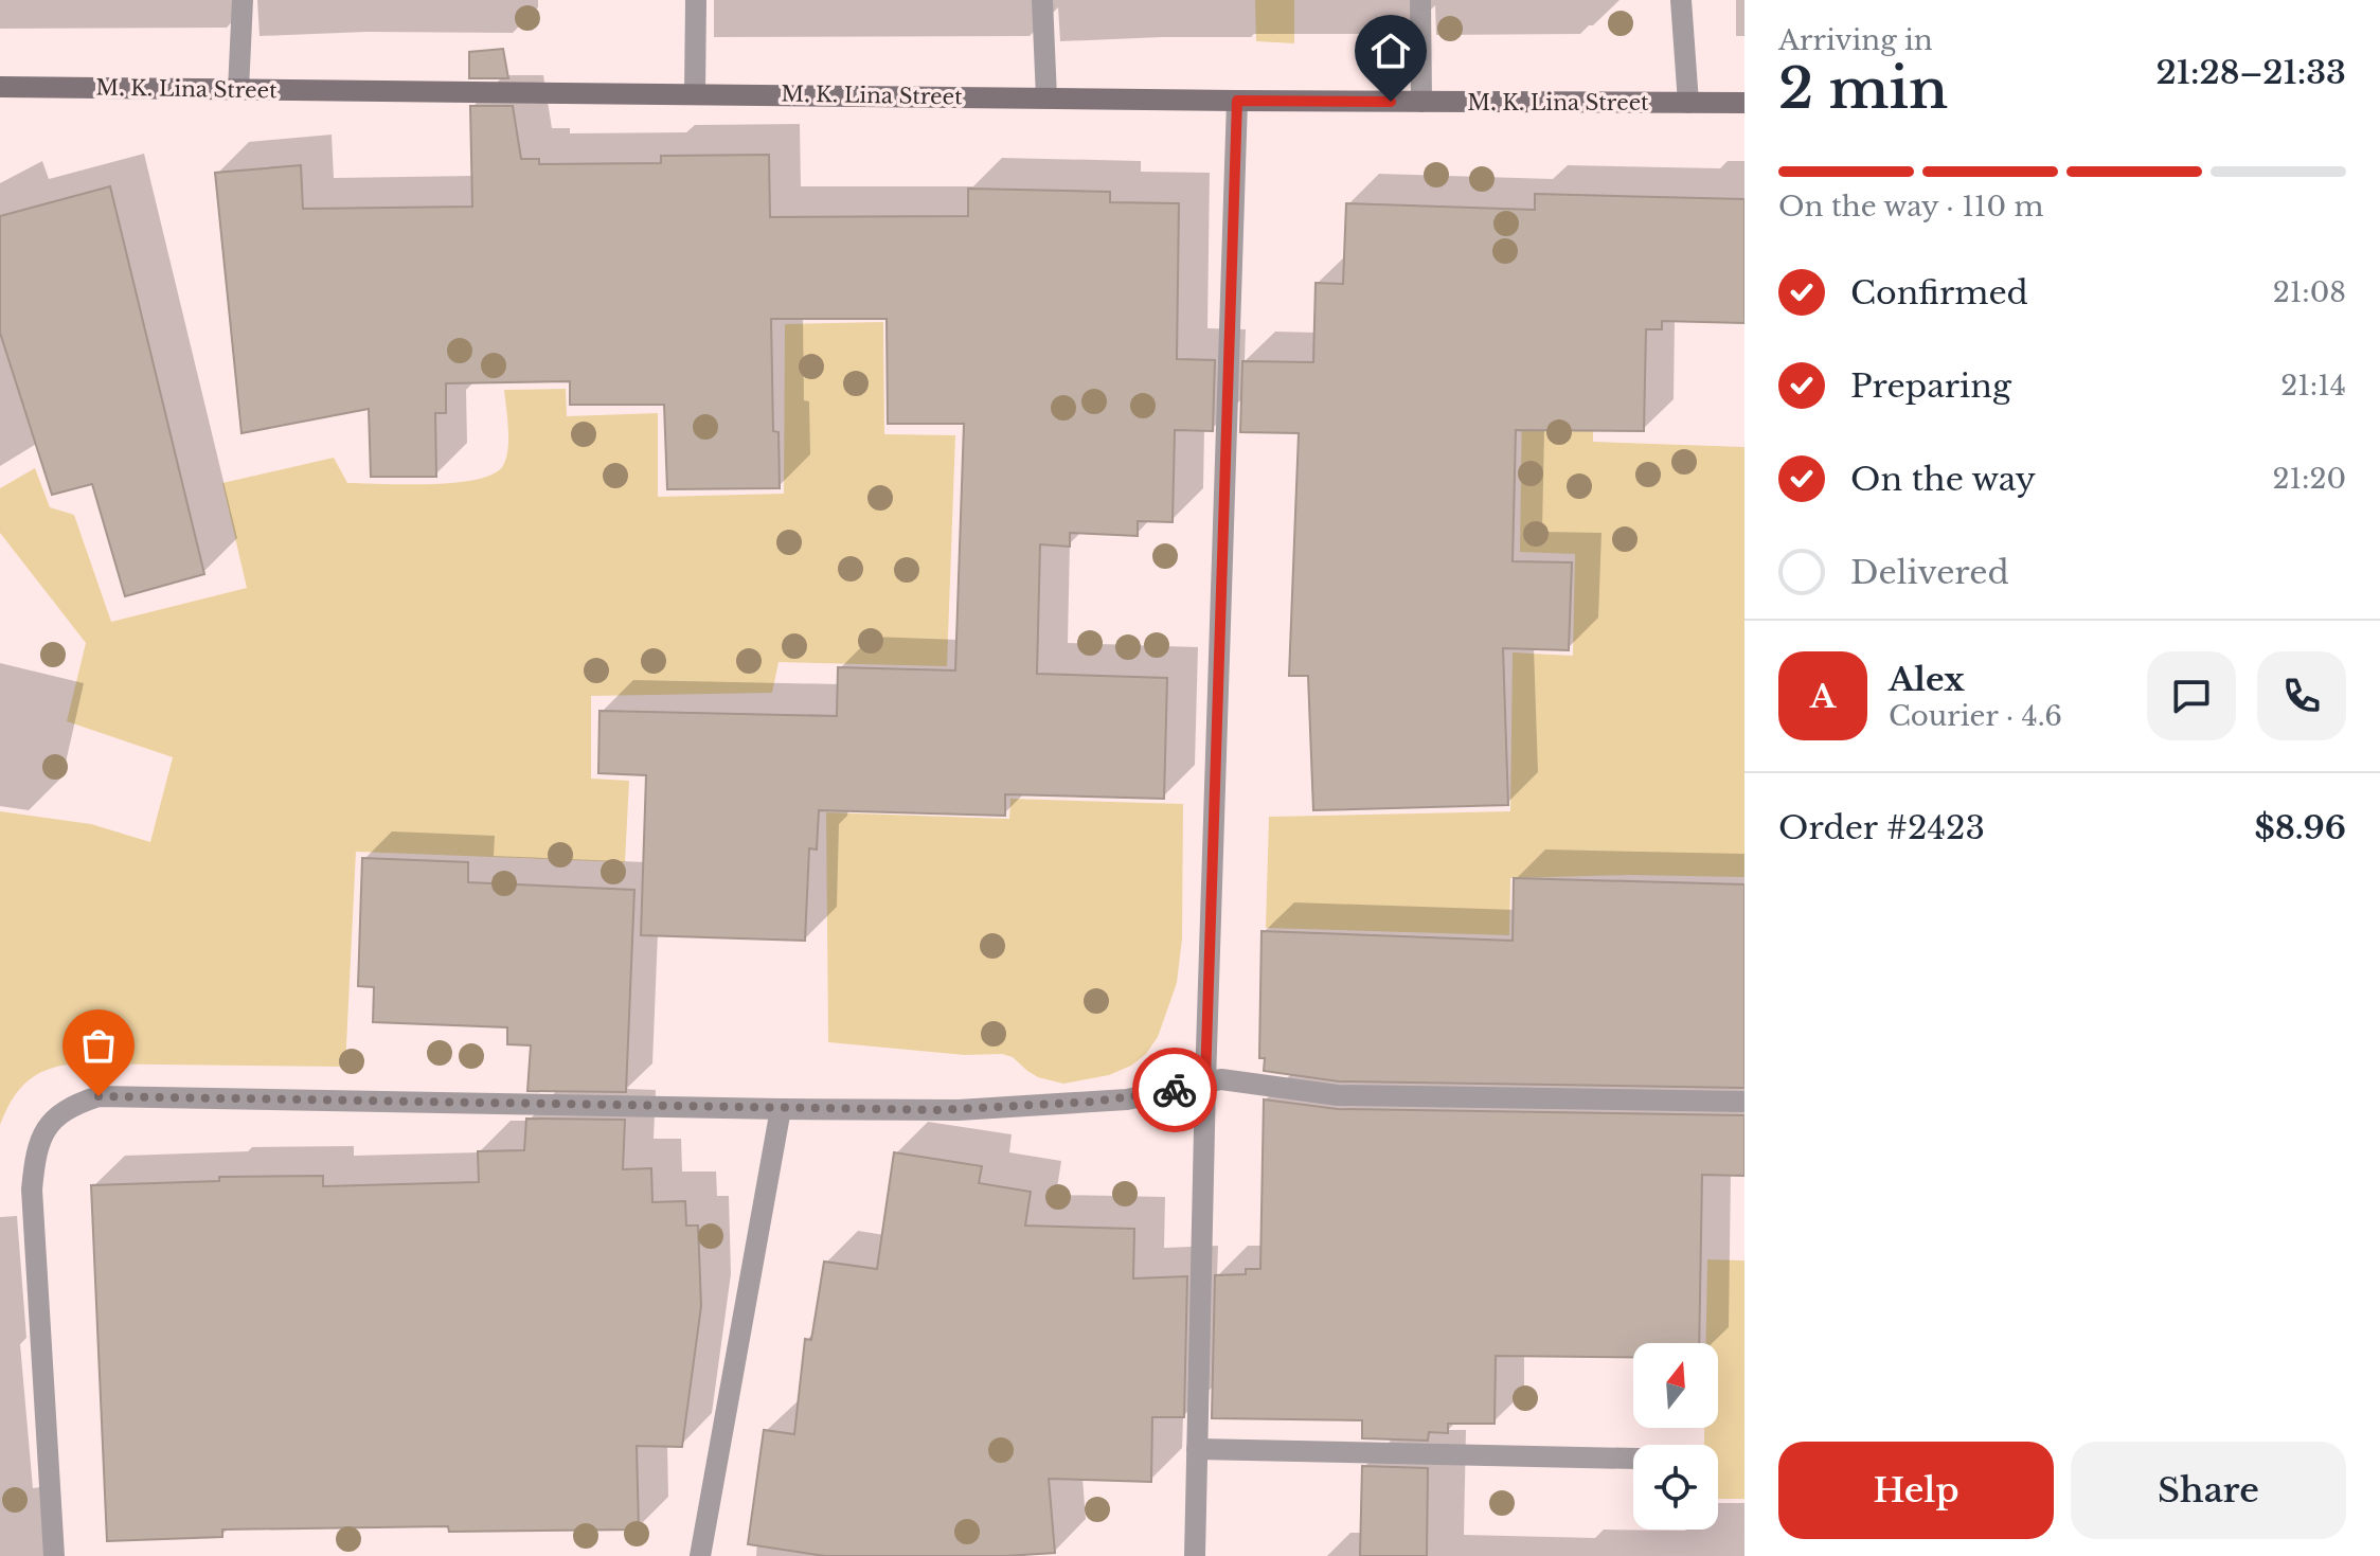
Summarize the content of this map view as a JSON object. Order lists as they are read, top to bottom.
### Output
{
  "streets": {
    "main road": ["M. K. Lina Street"]
  },
  "north": "top",
  "page": {
    "heading": ["2 min", "Arriving in", "21:28–21:33"],
    "panel": [
      "Alex",
      "Courier · 4.6",
      "Order #2423",
      "$8.96"
    ],
    "bar": "On the way · 110 m",
    "list": [
      ["Confirmed", "21:08"],
      ["Preparing", "21:14"],
      ["On the way", "21:20"],
      "Delivered"
    ],
    "round": "A",
    "buttons": ["Help", "Share"]
  }
}
